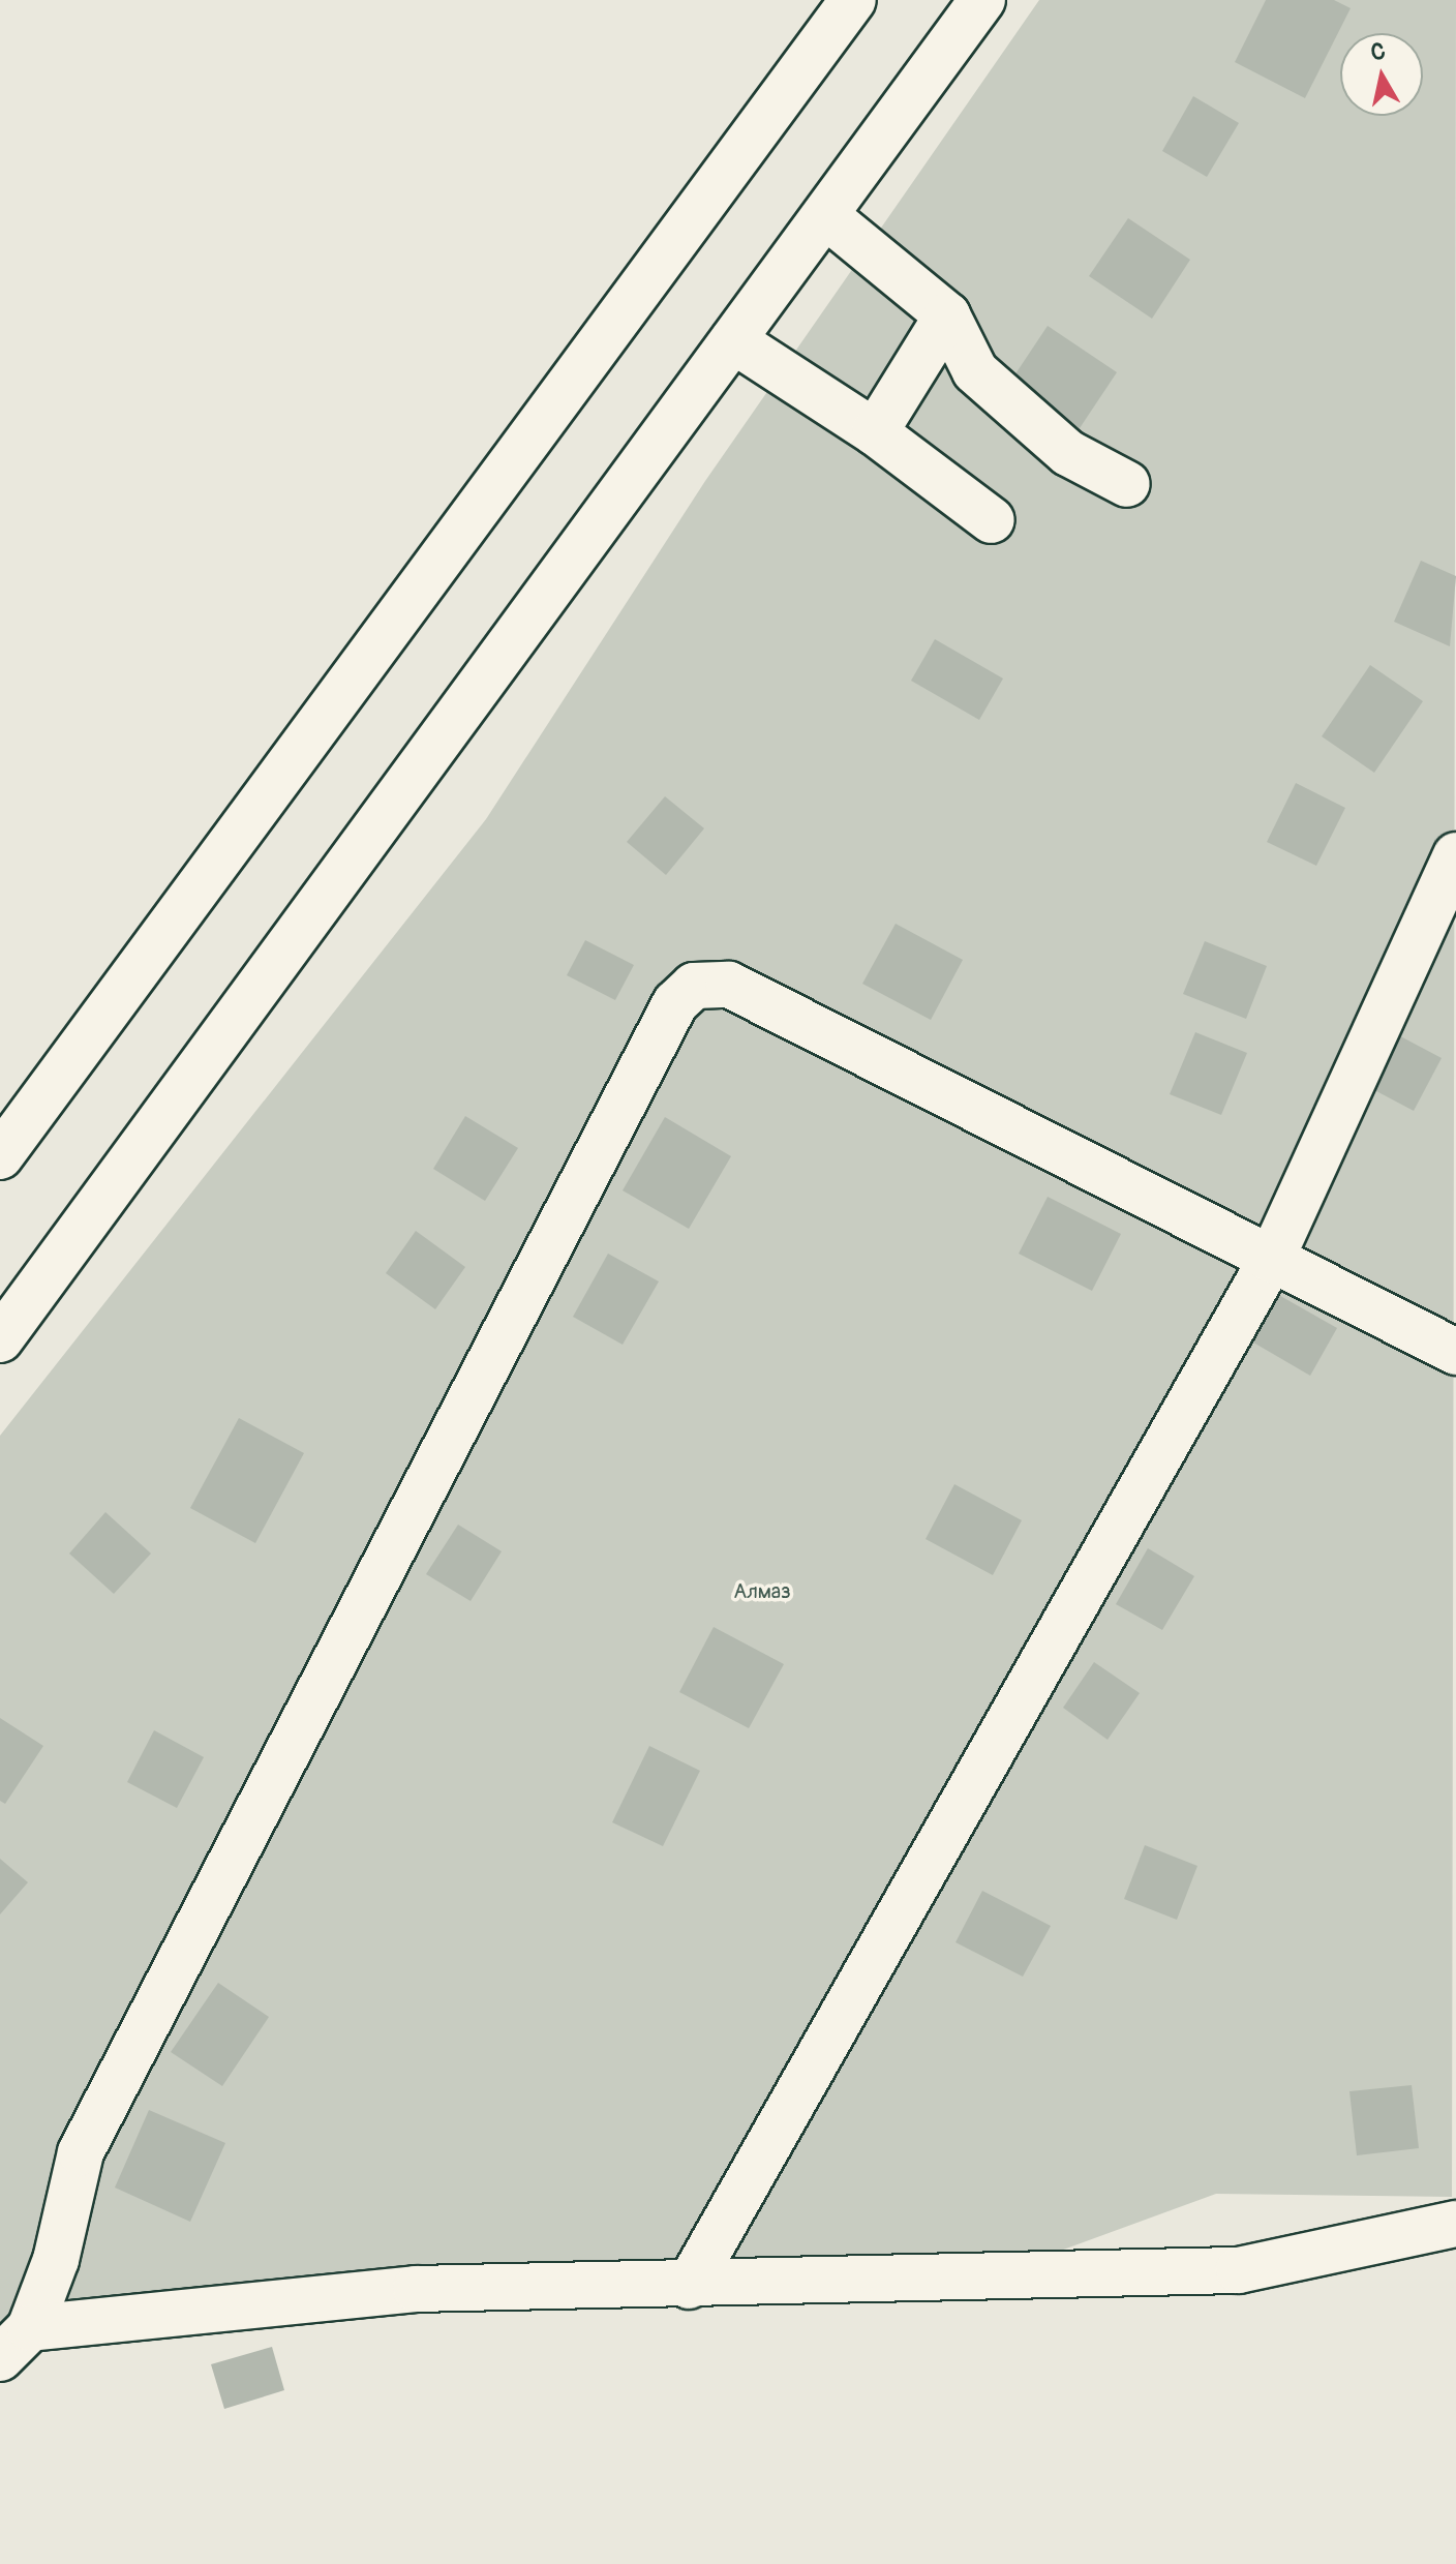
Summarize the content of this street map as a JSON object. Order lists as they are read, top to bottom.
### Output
{
  "parks": ["Алмаз"],
  "north": "top"
}
